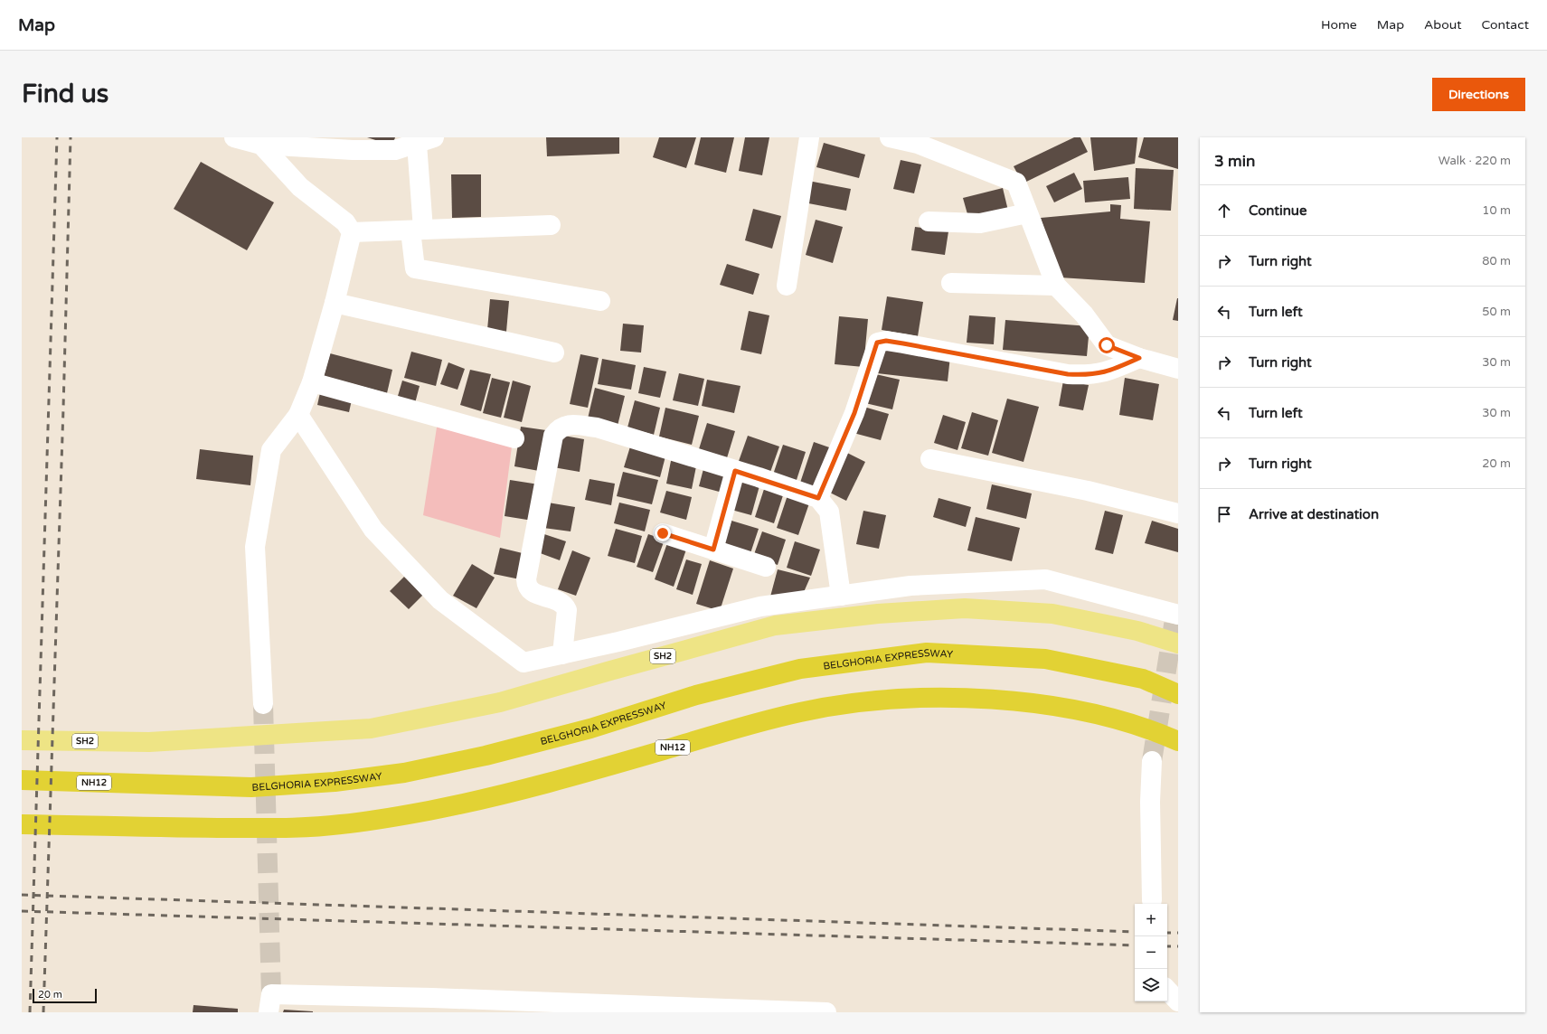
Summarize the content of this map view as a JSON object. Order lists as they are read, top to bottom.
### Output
{
  "streets": {
    "highway": ["BELGHORIA EXPRESSWAY", "NH12"],
    "main road": ["SH2"]
  },
  "scale_bar": "20 m",
  "page": {
    "header": "Map",
    "nav": [
      "Home",
      "Map",
      "About",
      "Contact"
    ],
    "buttons": "Directions",
    "title": "Find us",
    "heading": ["3 min", "Walk · 220 m"],
    "list": [
      ["Continue", "10 m"],
      ["Turn right", "80 m"],
      ["Turn left", "50 m"],
      ["Turn right", "30 m"],
      ["Turn left", "30 m"],
      ["Turn right", "20 m"],
      "Arrive at destination"
    ],
    "map_buttons": ["+", "−"],
    "scale": "20 m"
  }
}
